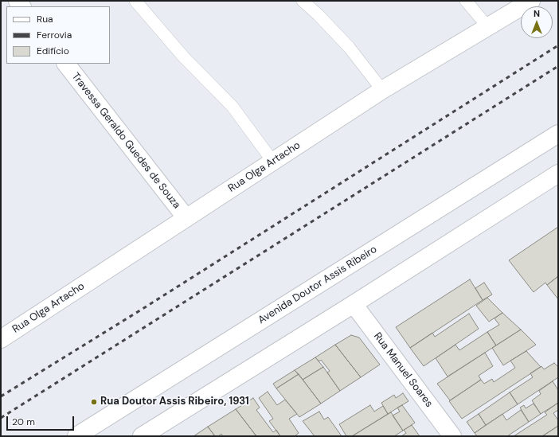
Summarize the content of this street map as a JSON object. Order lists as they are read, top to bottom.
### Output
{
  "streets": {
    "main road": [
      "Travessa Geraldo Guedes de Souza",
      "Rua Olga Artacho",
      "Avenida Doutor Assis Ribeiro",
      "Rua Manuel Soares"
    ]
  },
  "crossings": [
    ["Travessa Geraldo Guedes de Souza", "Rua Olga Artacho"]
  ],
  "places": ["Rua Doutor Assis Ribeiro, 1931"],
  "legend": ["Rua", "Ferrovia", "Edifício"],
  "scale_bar": "20 m",
  "north": "top"
}
